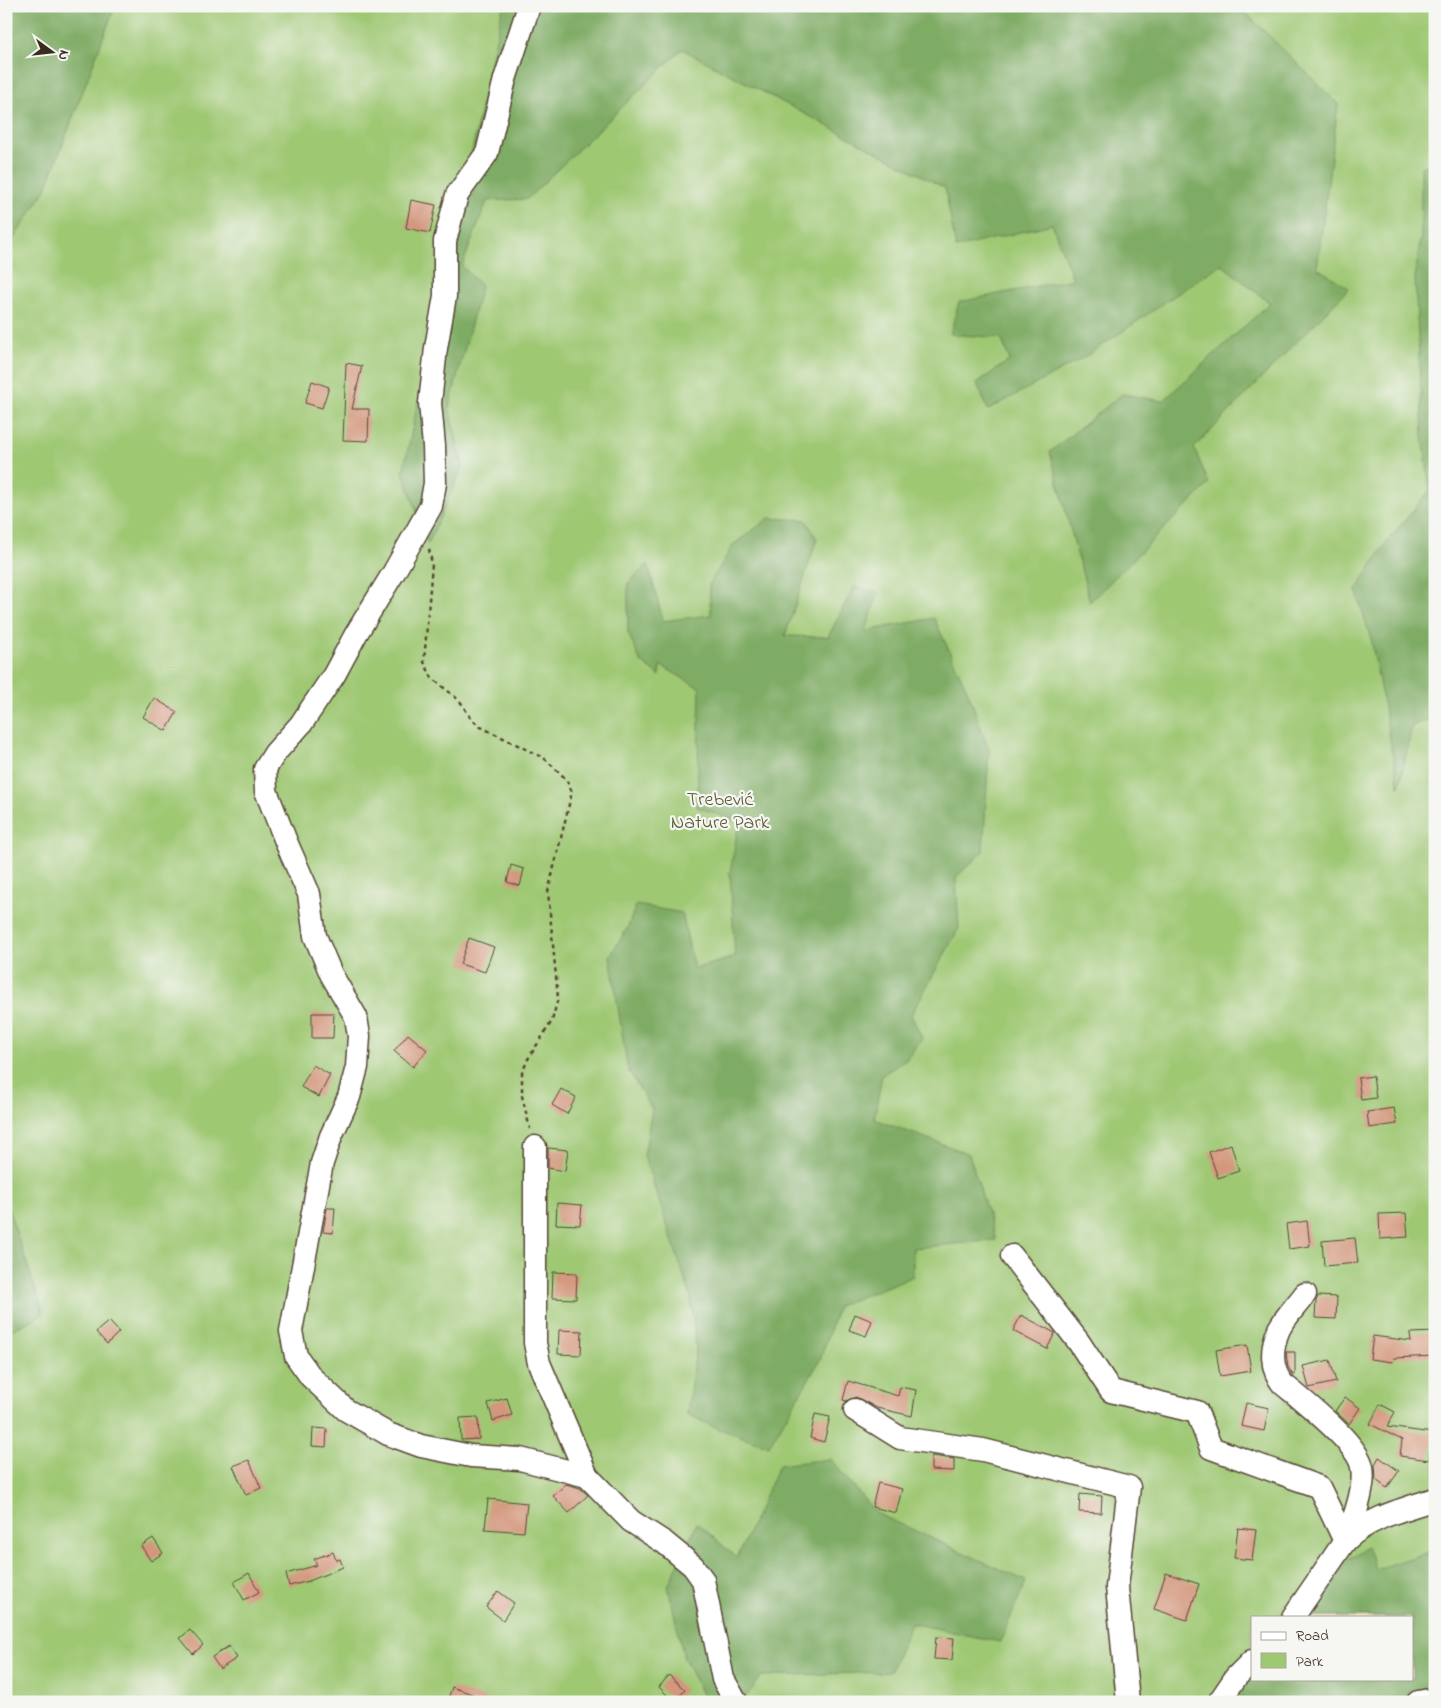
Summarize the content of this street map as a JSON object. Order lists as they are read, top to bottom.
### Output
{
  "parks": ["Trebević Nature Park"],
  "legend": ["Road", "Park"],
  "north": "right"
}
